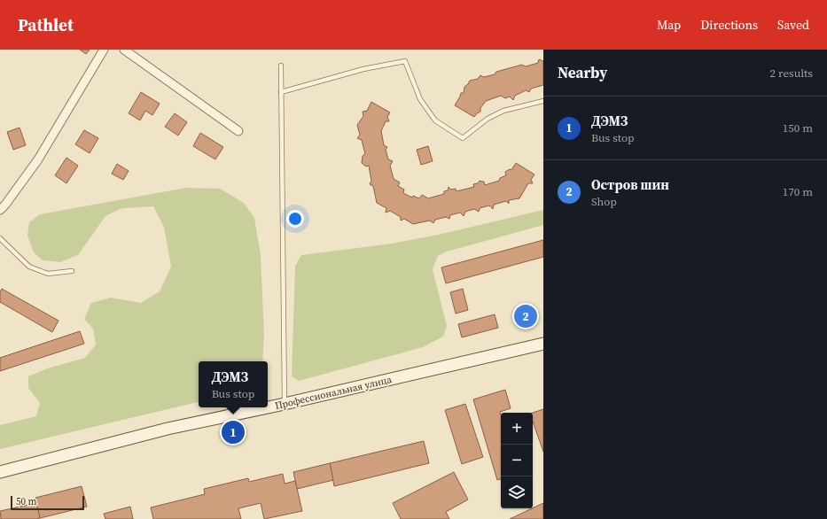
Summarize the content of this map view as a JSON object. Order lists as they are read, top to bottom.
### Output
{
  "streets": {
    "main road": ["Профессиональная улица"]
  },
  "scale_bar": "50 m",
  "page": {
    "header": "Pathlet",
    "nav": ["Map", "Directions", "Saved"],
    "heading": ["Nearby", "2 results"],
    "list": [
      {
        "mark": "1",
        "name": "ДЭМЗ",
        "note": "Bus stop",
        "value": "150 m"
      },
      {
        "mark": "2",
        "name": "Остров шин",
        "note": "Shop",
        "value": "170 m"
      }
    ],
    "pins": ["2", "1"],
    "popup": ["ДЭМЗ", "Bus stop"],
    "map_buttons": ["+", "−"],
    "scale": "50 m"
  }
}
